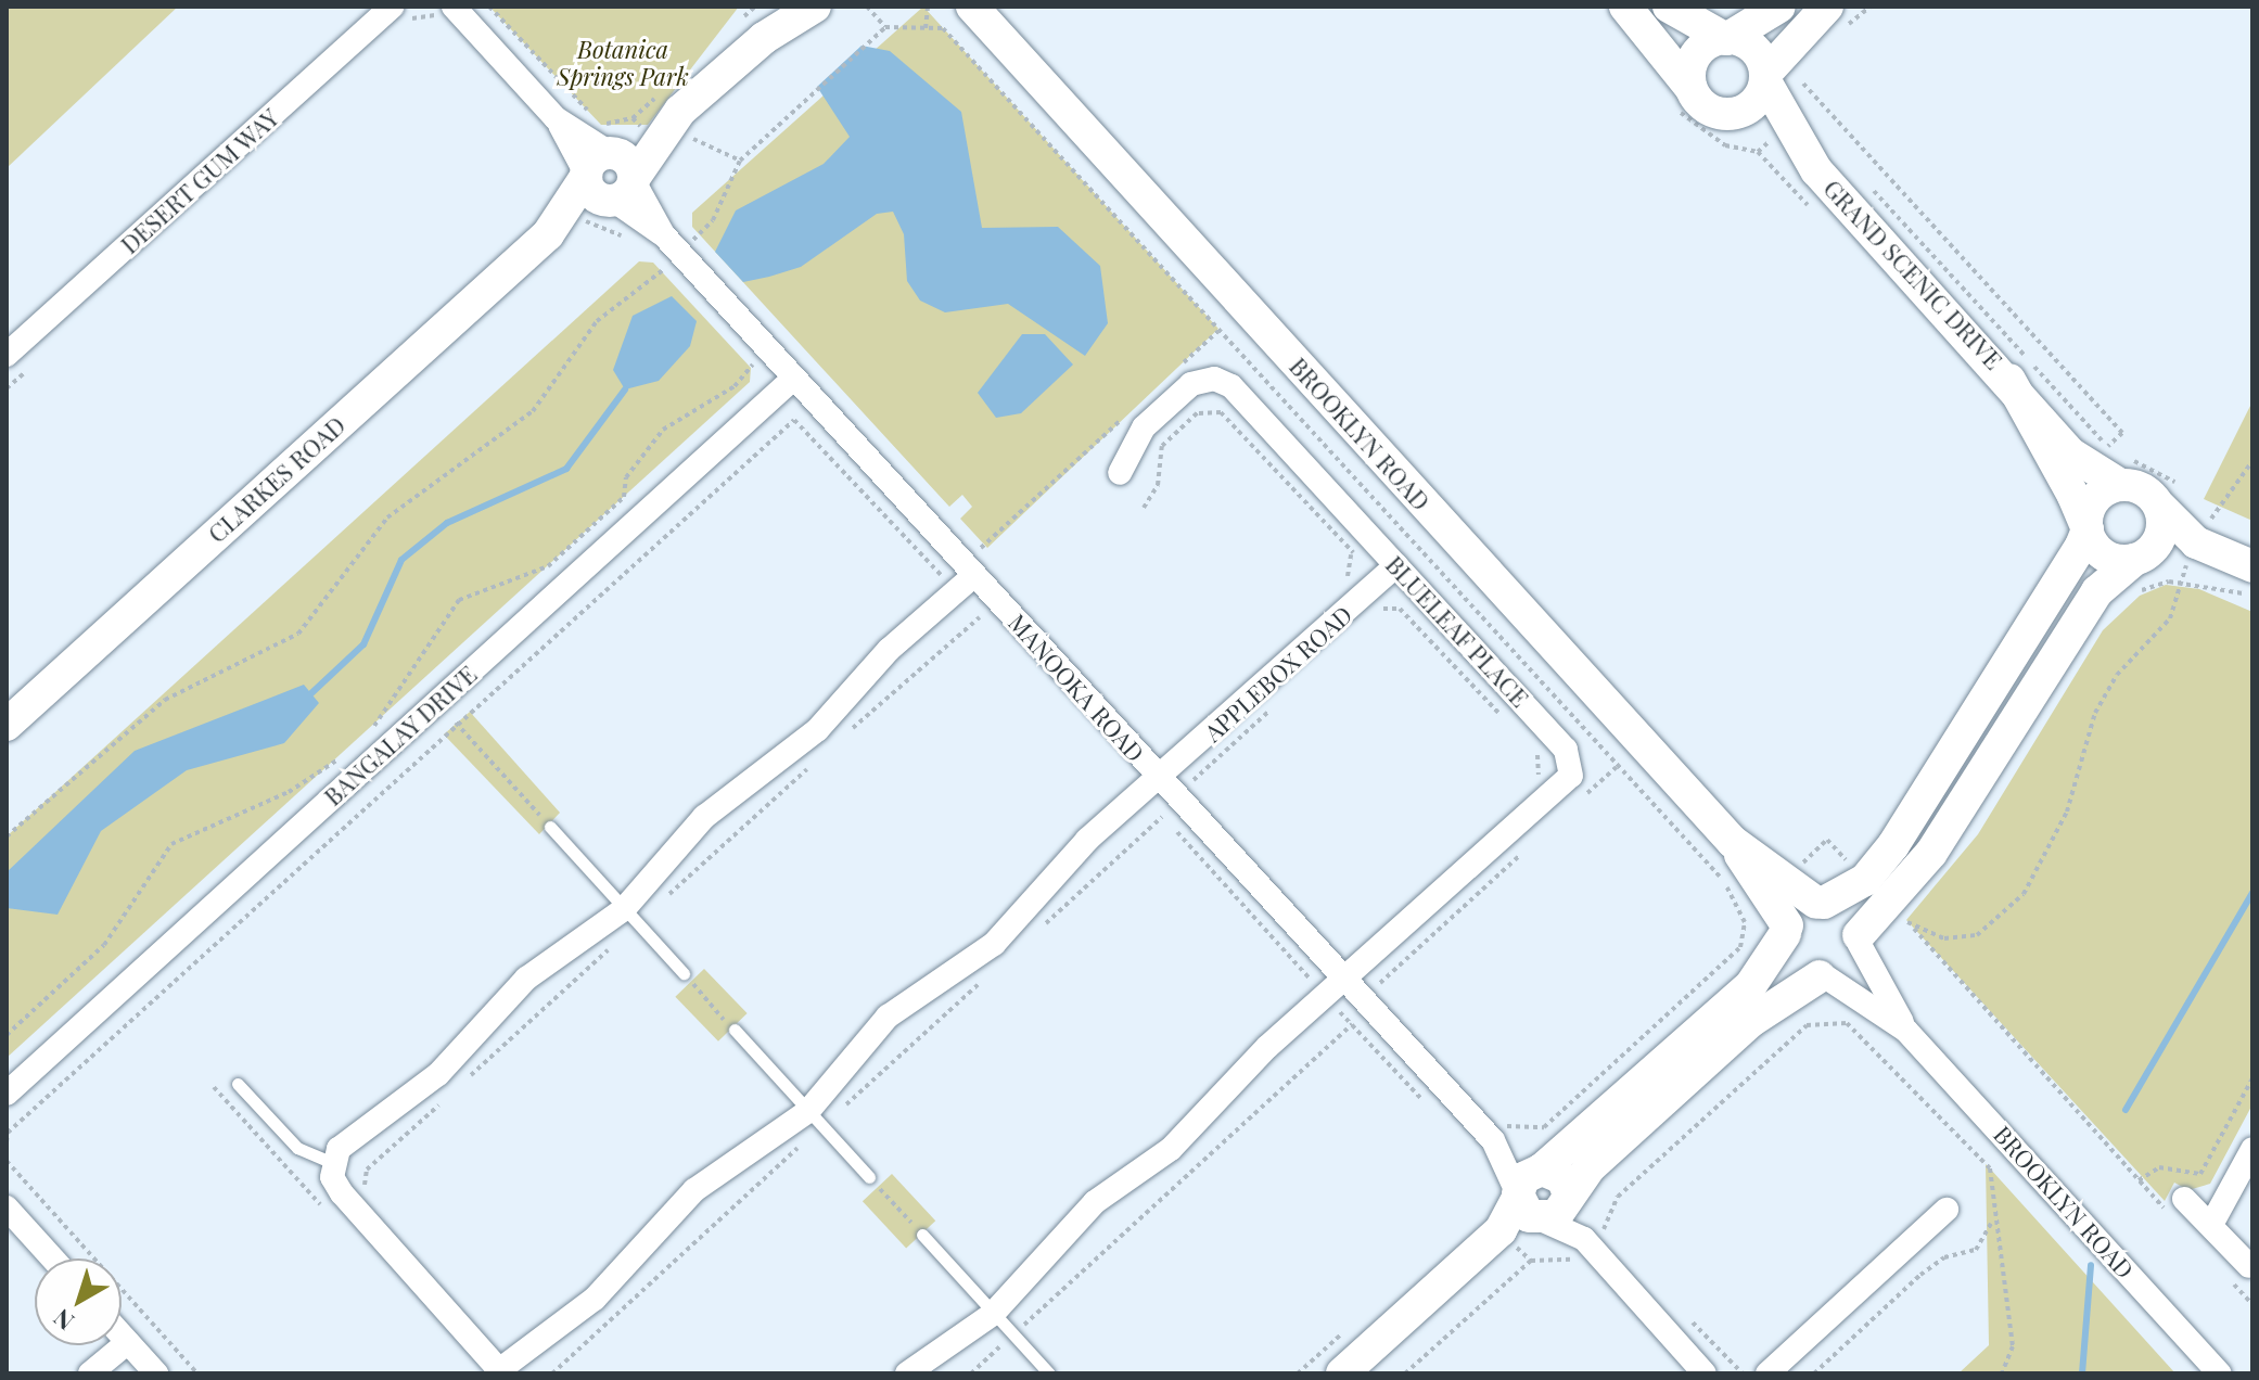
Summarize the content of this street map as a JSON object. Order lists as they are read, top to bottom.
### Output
{
  "streets": {
    "street": [
      "DESERT GUM WAY",
      "GRAND SCENIC DRIVE",
      "BROOKLYN ROAD",
      "CLARKES ROAD",
      "BLUELEAF PLACE",
      "APPLEBOX ROAD",
      "MANOOKA ROAD",
      "BANGALAY DRIVE"
    ]
  },
  "crossings": [
    ["CLARKES ROAD", "MANOOKA ROAD"],
    ["BLUELEAF PLACE", "APPLEBOX ROAD"],
    ["BLUELEAF PLACE", "MANOOKA ROAD"],
    ["APPLEBOX ROAD", "MANOOKA ROAD"],
    ["MANOOKA ROAD", "BANGALAY DRIVE"]
  ],
  "parks": ["Botanica Springs Park"],
  "north": "bottom left"
}
